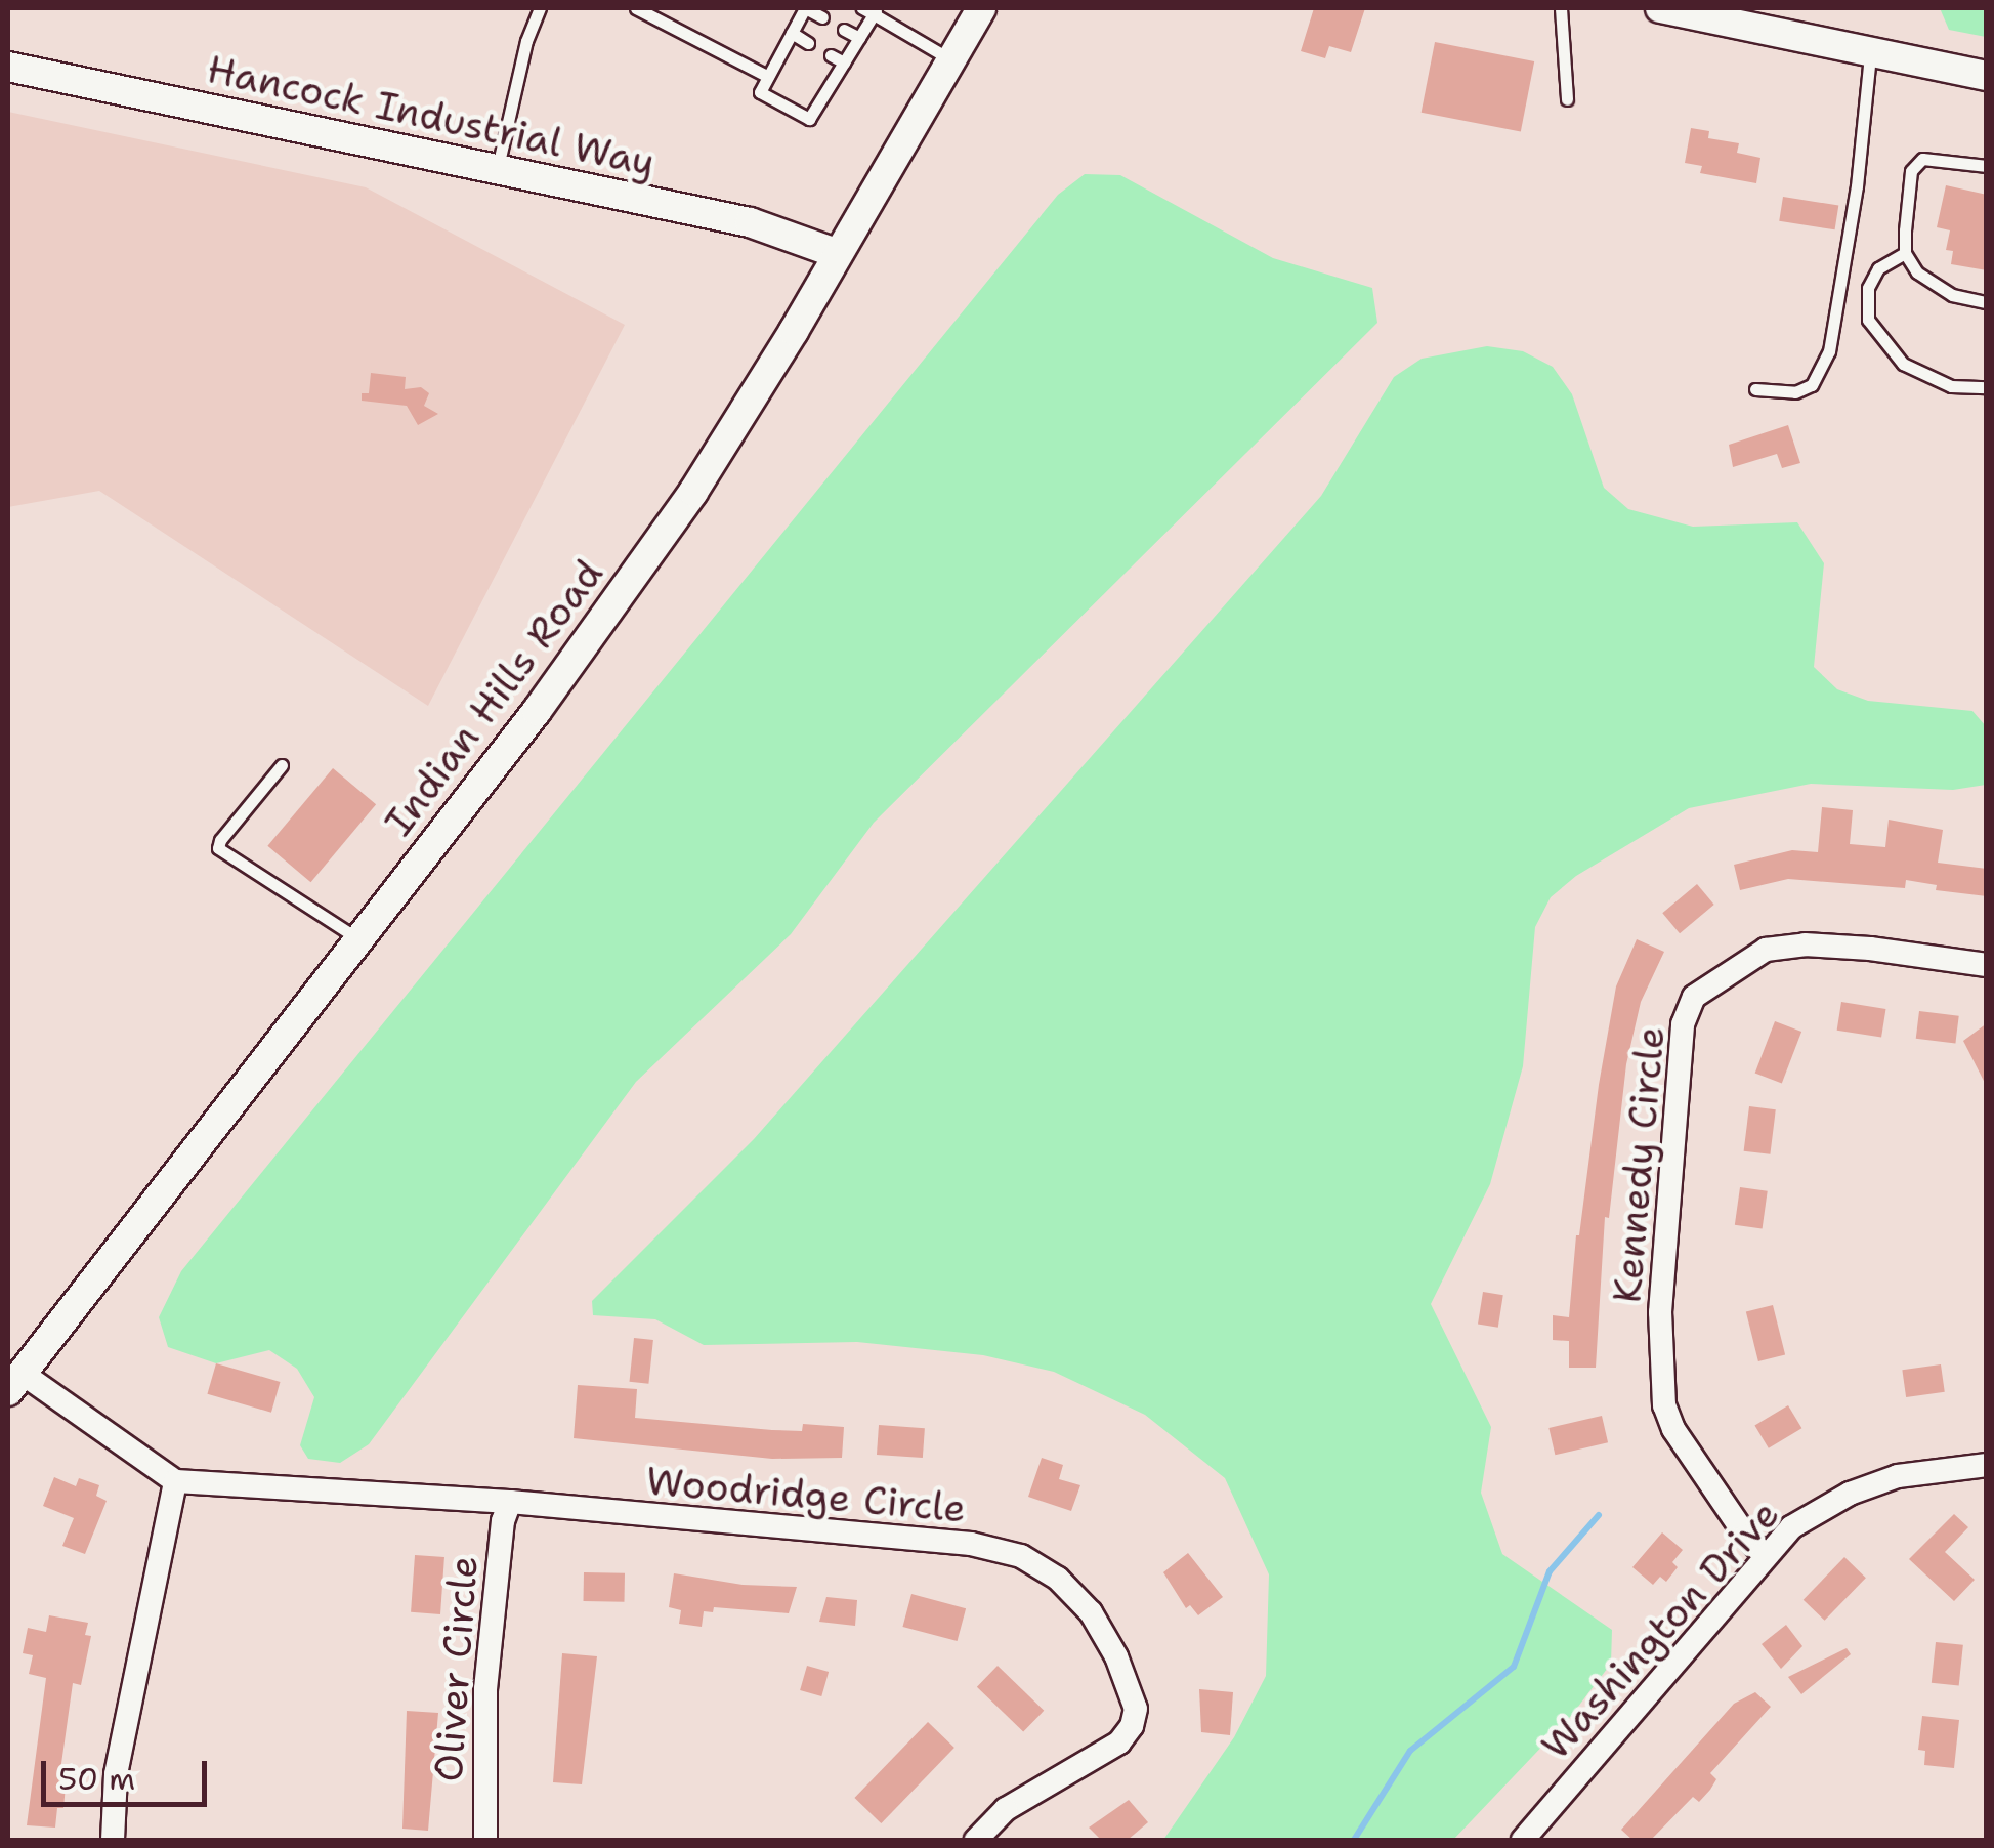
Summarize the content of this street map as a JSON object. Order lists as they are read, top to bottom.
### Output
{
  "streets": {
    "street": [
      "Hancock Industrial Way",
      "Indian Hills Road",
      "Kennedy Circle",
      "Woodridge Circle",
      "Washington Drive",
      "Oliver Circle"
    ]
  },
  "crossings": [
    ["Hancock Industrial Way", "Indian Hills Road"],
    ["Kennedy Circle", "Washington Drive"],
    ["Woodridge Circle", "Oliver Circle"]
  ],
  "scale_bar": "50 m"
}
